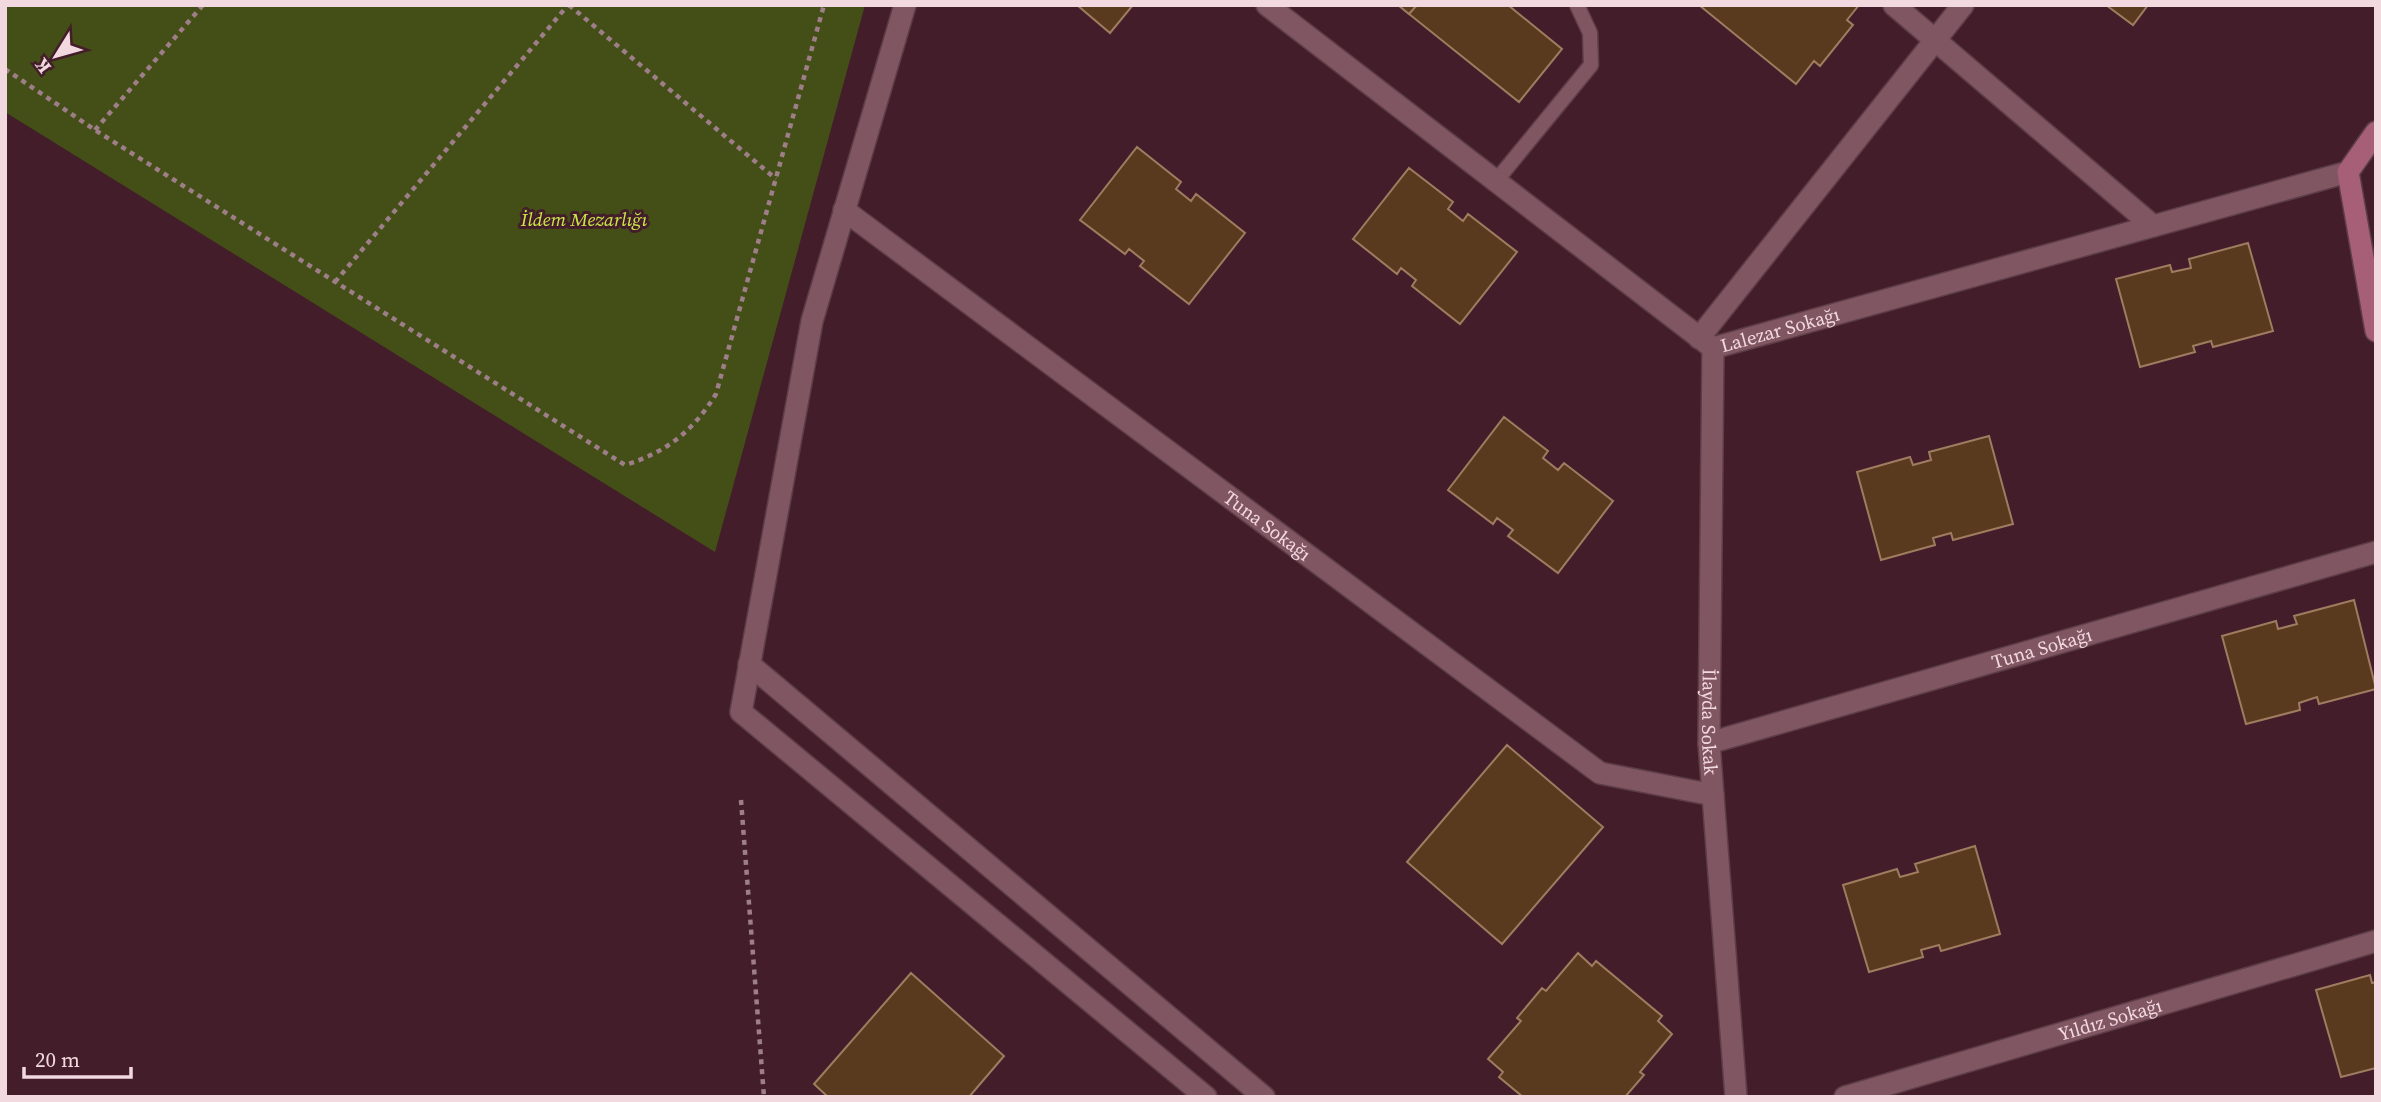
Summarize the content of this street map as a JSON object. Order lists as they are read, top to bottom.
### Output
{
  "streets": {
    "street": [
      "Lalezar Sokağı",
      "Tuna Sokağı",
      "İlayda Sokak",
      "Yıldız Sokağı"
    ]
  },
  "crossings": [
    ["Lalezar Sokağı", "İlayda Sokak"],
    ["Tuna Sokağı", "İlayda Sokak"]
  ],
  "parks": ["İldem Mezarlığı"],
  "scale_bar": "20 m",
  "north": "bottom left"
}
